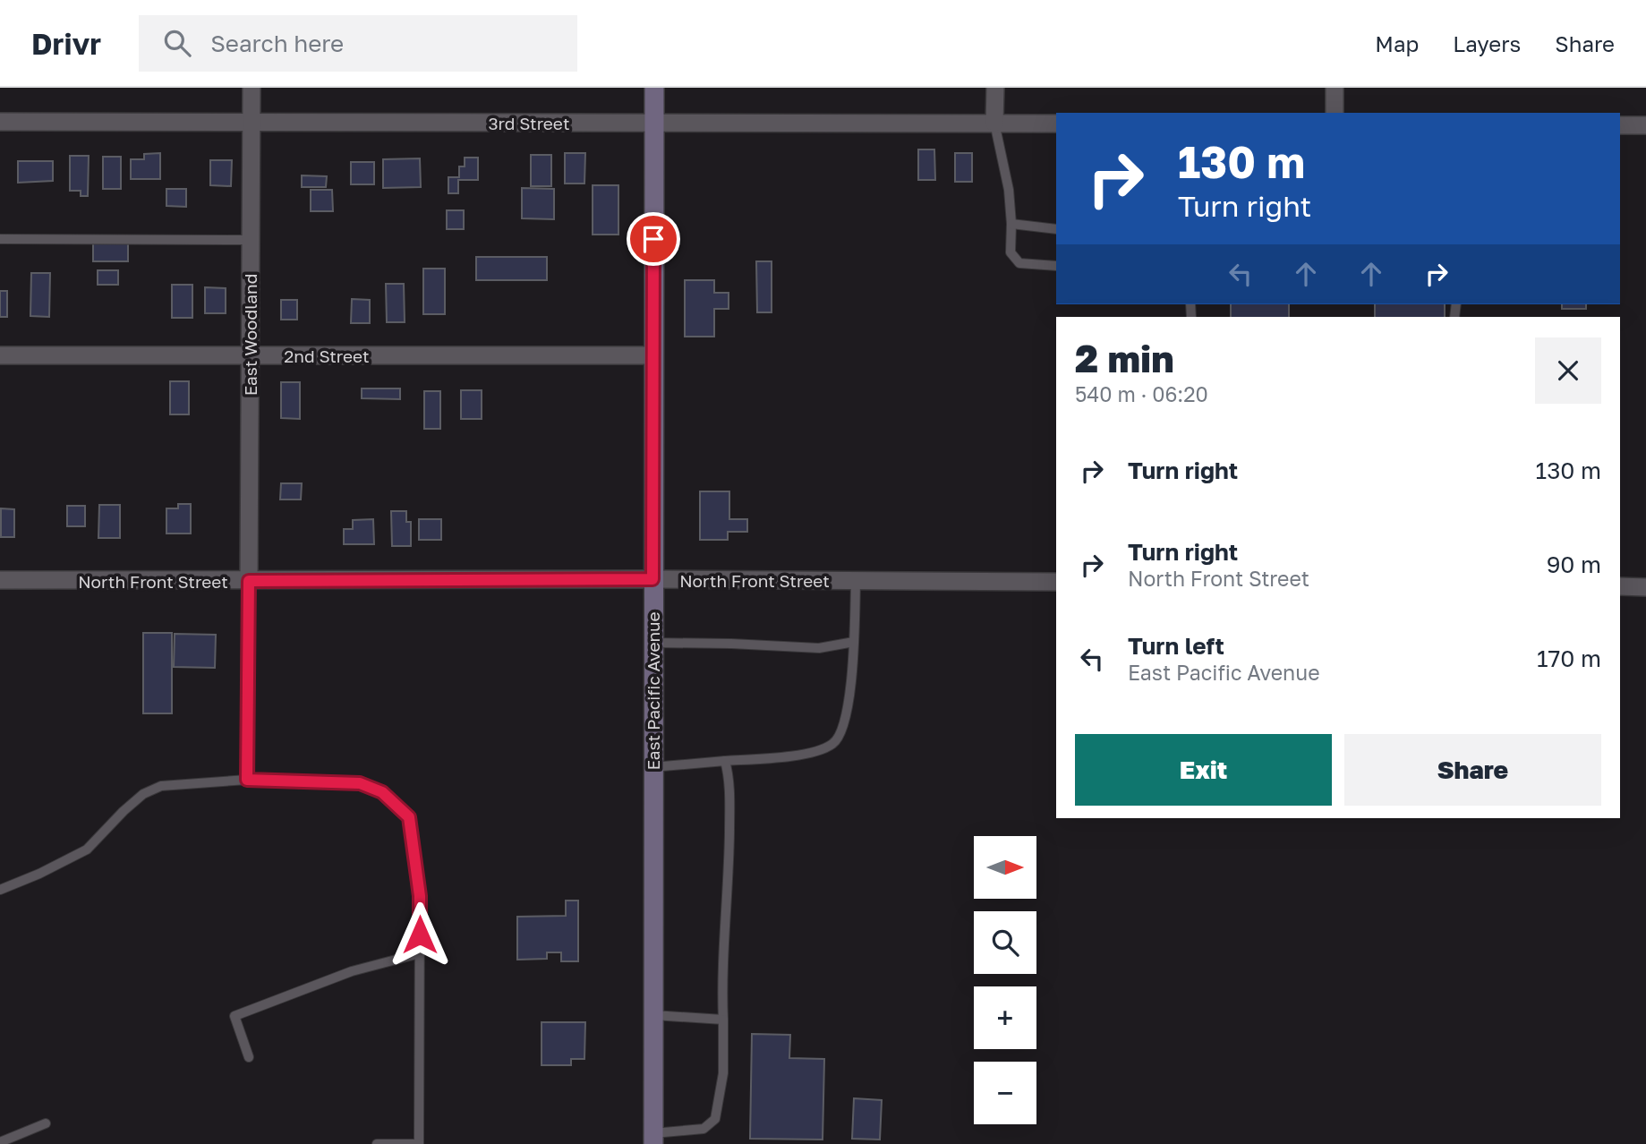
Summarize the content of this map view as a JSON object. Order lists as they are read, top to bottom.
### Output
{
  "streets": {
    "main road": ["East Pacific Avenue"],
    "street": [
      "3rd Street",
      "East Woodland",
      "2nd Street",
      "North Front Street"
    ]
  },
  "crossings": [
    ["3rd Street", "East Woodland"],
    ["3rd Street", "East Pacific Avenue"],
    ["East Woodland", "2nd Street"],
    ["East Woodland", "North Front Street"],
    ["2nd Street", "East Pacific Avenue"],
    ["North Front Street", "East Pacific Avenue"]
  ],
  "north": "right",
  "page": {
    "header": "Drivr",
    "search": "Search here",
    "nav": ["Map", "Layers", "Share"],
    "turn": ["130 m", "Turn right"],
    "heading": ["2 min", "540 m · 06:20"],
    "list": [
      {
        "name": "Turn right",
        "value": "130 m"
      },
      {
        "name": "Turn right",
        "note": "North Front Street",
        "value": "90 m"
      },
      {
        "name": "Turn left",
        "note": "East Pacific Avenue",
        "value": "170 m"
      }
    ],
    "buttons": ["Exit", "Share"],
    "map_buttons": ["+", "−"]
  }
}
